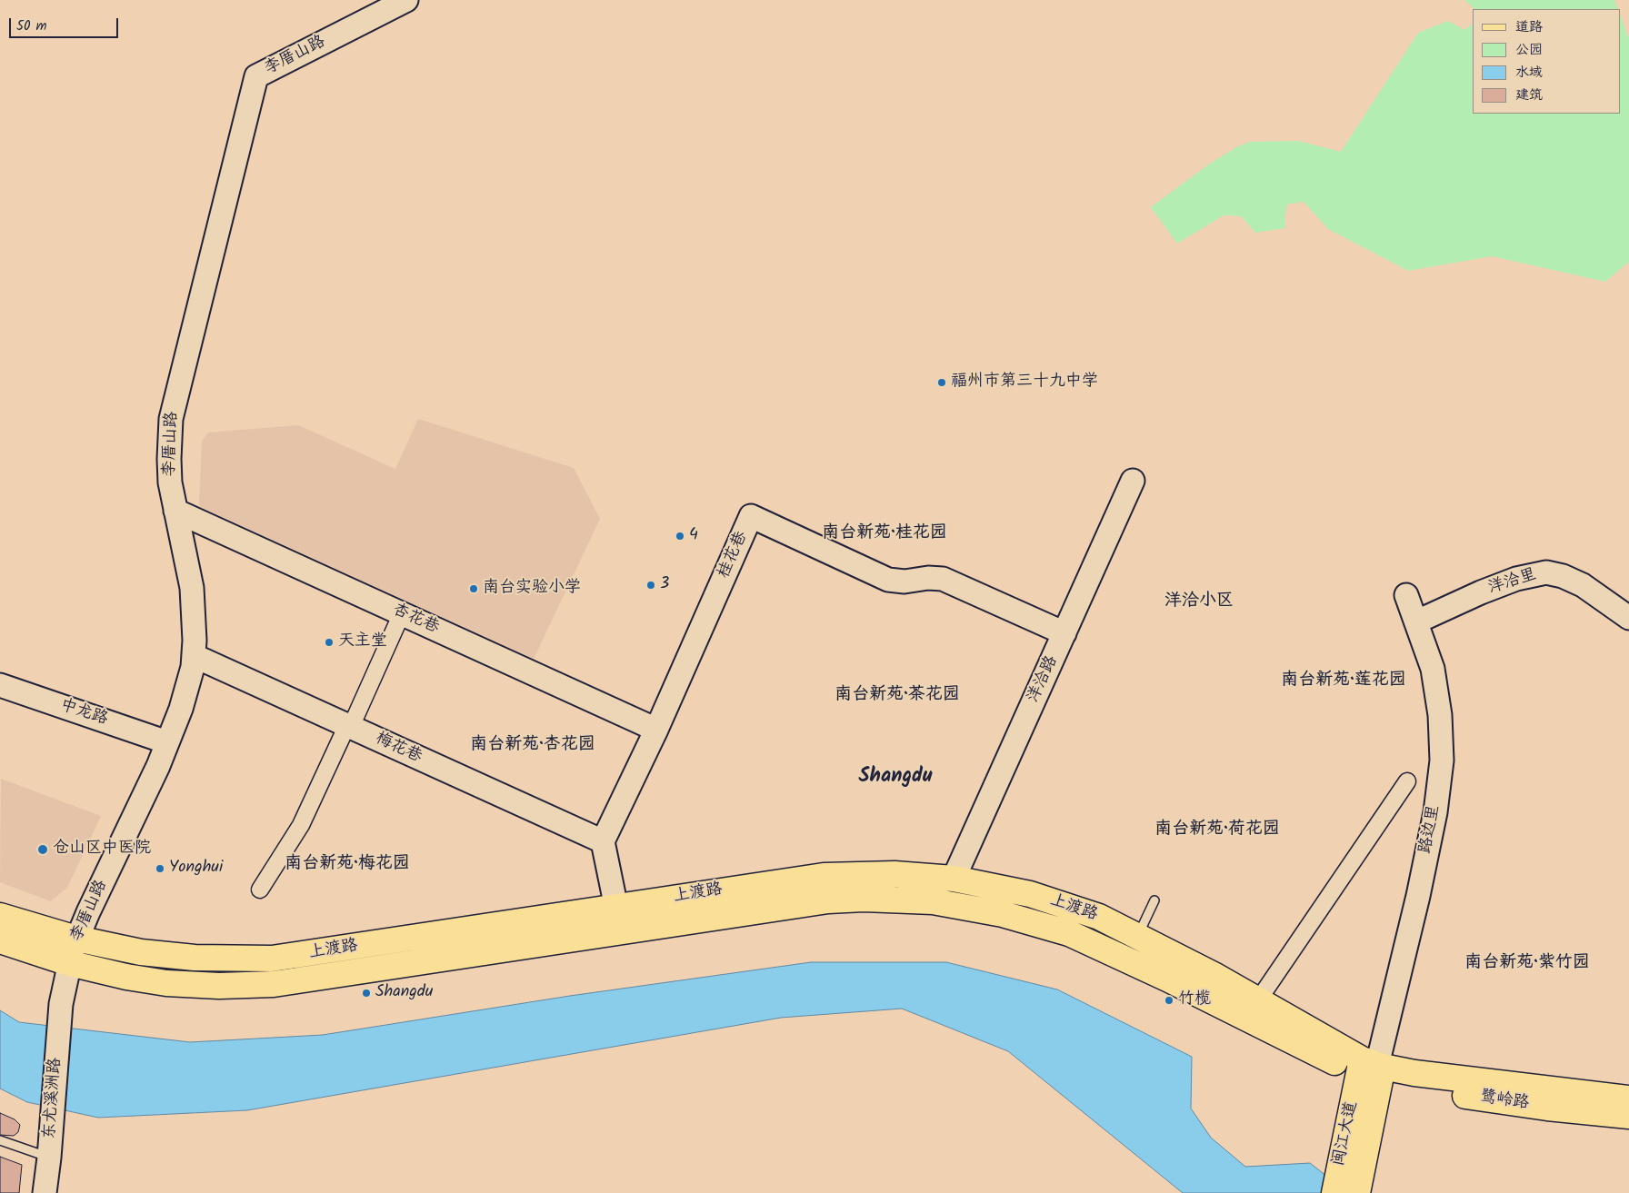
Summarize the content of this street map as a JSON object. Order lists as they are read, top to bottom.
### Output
{
  "streets": {
    "main road": ["上渡路", "鹭岭路", "闽江大道"],
    "street": [
      "李厝山路",
      "桂花巷",
      "洋洽里",
      "杏花巷",
      "洋洽路",
      "中龙路",
      "梅花巷",
      "路边里",
      "东尤溪洲路"
    ]
  },
  "crossings": [
    ["李厝山路", "杏花巷"],
    ["李厝山路", "中龙路"],
    ["李厝山路", "梅花巷"],
    ["李厝山路", "上渡路"],
    ["李厝山路", "东尤溪洲路"],
    ["桂花巷", "杏花巷"],
    ["桂花巷", "洋洽路"],
    ["桂花巷", "梅花巷"],
    ["洋洽里", "路边里"],
    ["洋洽路", "上渡路"],
    ["路边里", "上渡路"],
    ["路边里", "鹭岭路"],
    ["路边里", "闽江大道"],
    ["上渡路", "鹭岭路"],
    ["上渡路", "闽江大道"],
    ["鹭岭路", "闽江大道"]
  ],
  "districts": [
    "南台新苑·桂花园",
    "洋洽小区",
    "南台新苑·莲花园",
    "南台新苑·茶花园",
    "南台新苑·杏花园",
    "Shangdu",
    "南台新苑·荷花园",
    "南台新苑·梅花园",
    "南台新苑·紫竹园"
  ],
  "places": [
    "福州市第三十九中学",
    "4",
    "3",
    "南台实验小学",
    "天主堂",
    "仓山区中医院",
    "Yonghui",
    "Shangdu",
    "竹榄"
  ],
  "legend": [
    "道路",
    "公园",
    "水域",
    "建筑"
  ],
  "scale_bar": "50 m"
}
